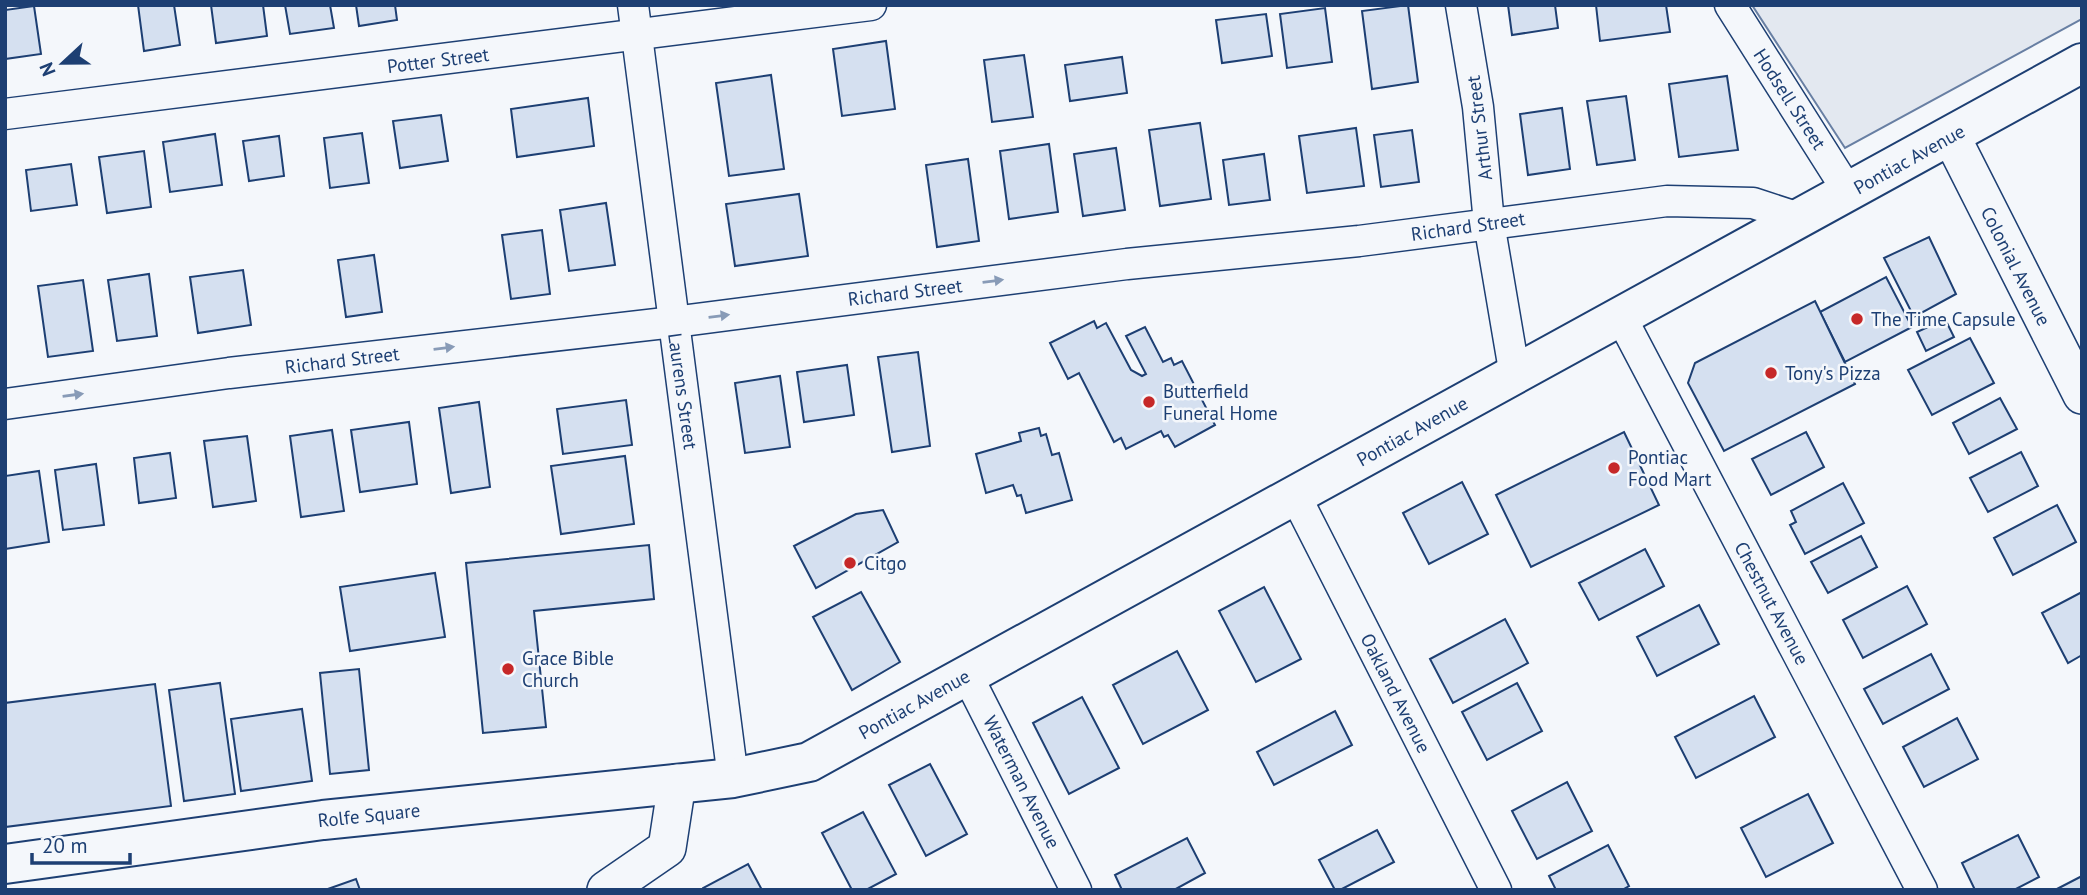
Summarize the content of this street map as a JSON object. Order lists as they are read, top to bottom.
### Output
{
  "streets": {
    "main road": ["Pontiac Avenue", "Rolfe Square"],
    "street": [
      "Potter Street",
      "Hodsell Street",
      "Arthur Street",
      "Richard Street",
      "Colonial Avenue",
      "Laurens Street",
      "Chestnut Avenue",
      "Oakland Avenue",
      "Waterman Avenue"
    ]
  },
  "crossings": [
    ["Potter Street", "Laurens Street"],
    ["Hodsell Street", "Pontiac Avenue"],
    ["Arthur Street", "Pontiac Avenue"],
    ["Arthur Street", "Richard Street"],
    ["Pontiac Avenue", "Richard Street"],
    ["Pontiac Avenue", "Colonial Avenue"],
    ["Pontiac Avenue", "Laurens Street"],
    ["Pontiac Avenue", "Chestnut Avenue"],
    ["Pontiac Avenue", "Oakland Avenue"],
    ["Pontiac Avenue", "Waterman Avenue"],
    ["Pontiac Avenue", "Rolfe Square"],
    ["Richard Street", "Laurens Street"],
    ["Laurens Street", "Rolfe Square"]
  ],
  "one_way": ["Richard Street"],
  "places": [
    "The Time Capsule",
    "Tony's Pizza",
    "Butterfield Funeral Home",
    "Pontiac Food Mart",
    "Citgo",
    "Grace Bible Church"
  ],
  "scale_bar": "20 m",
  "north": "left"
}
